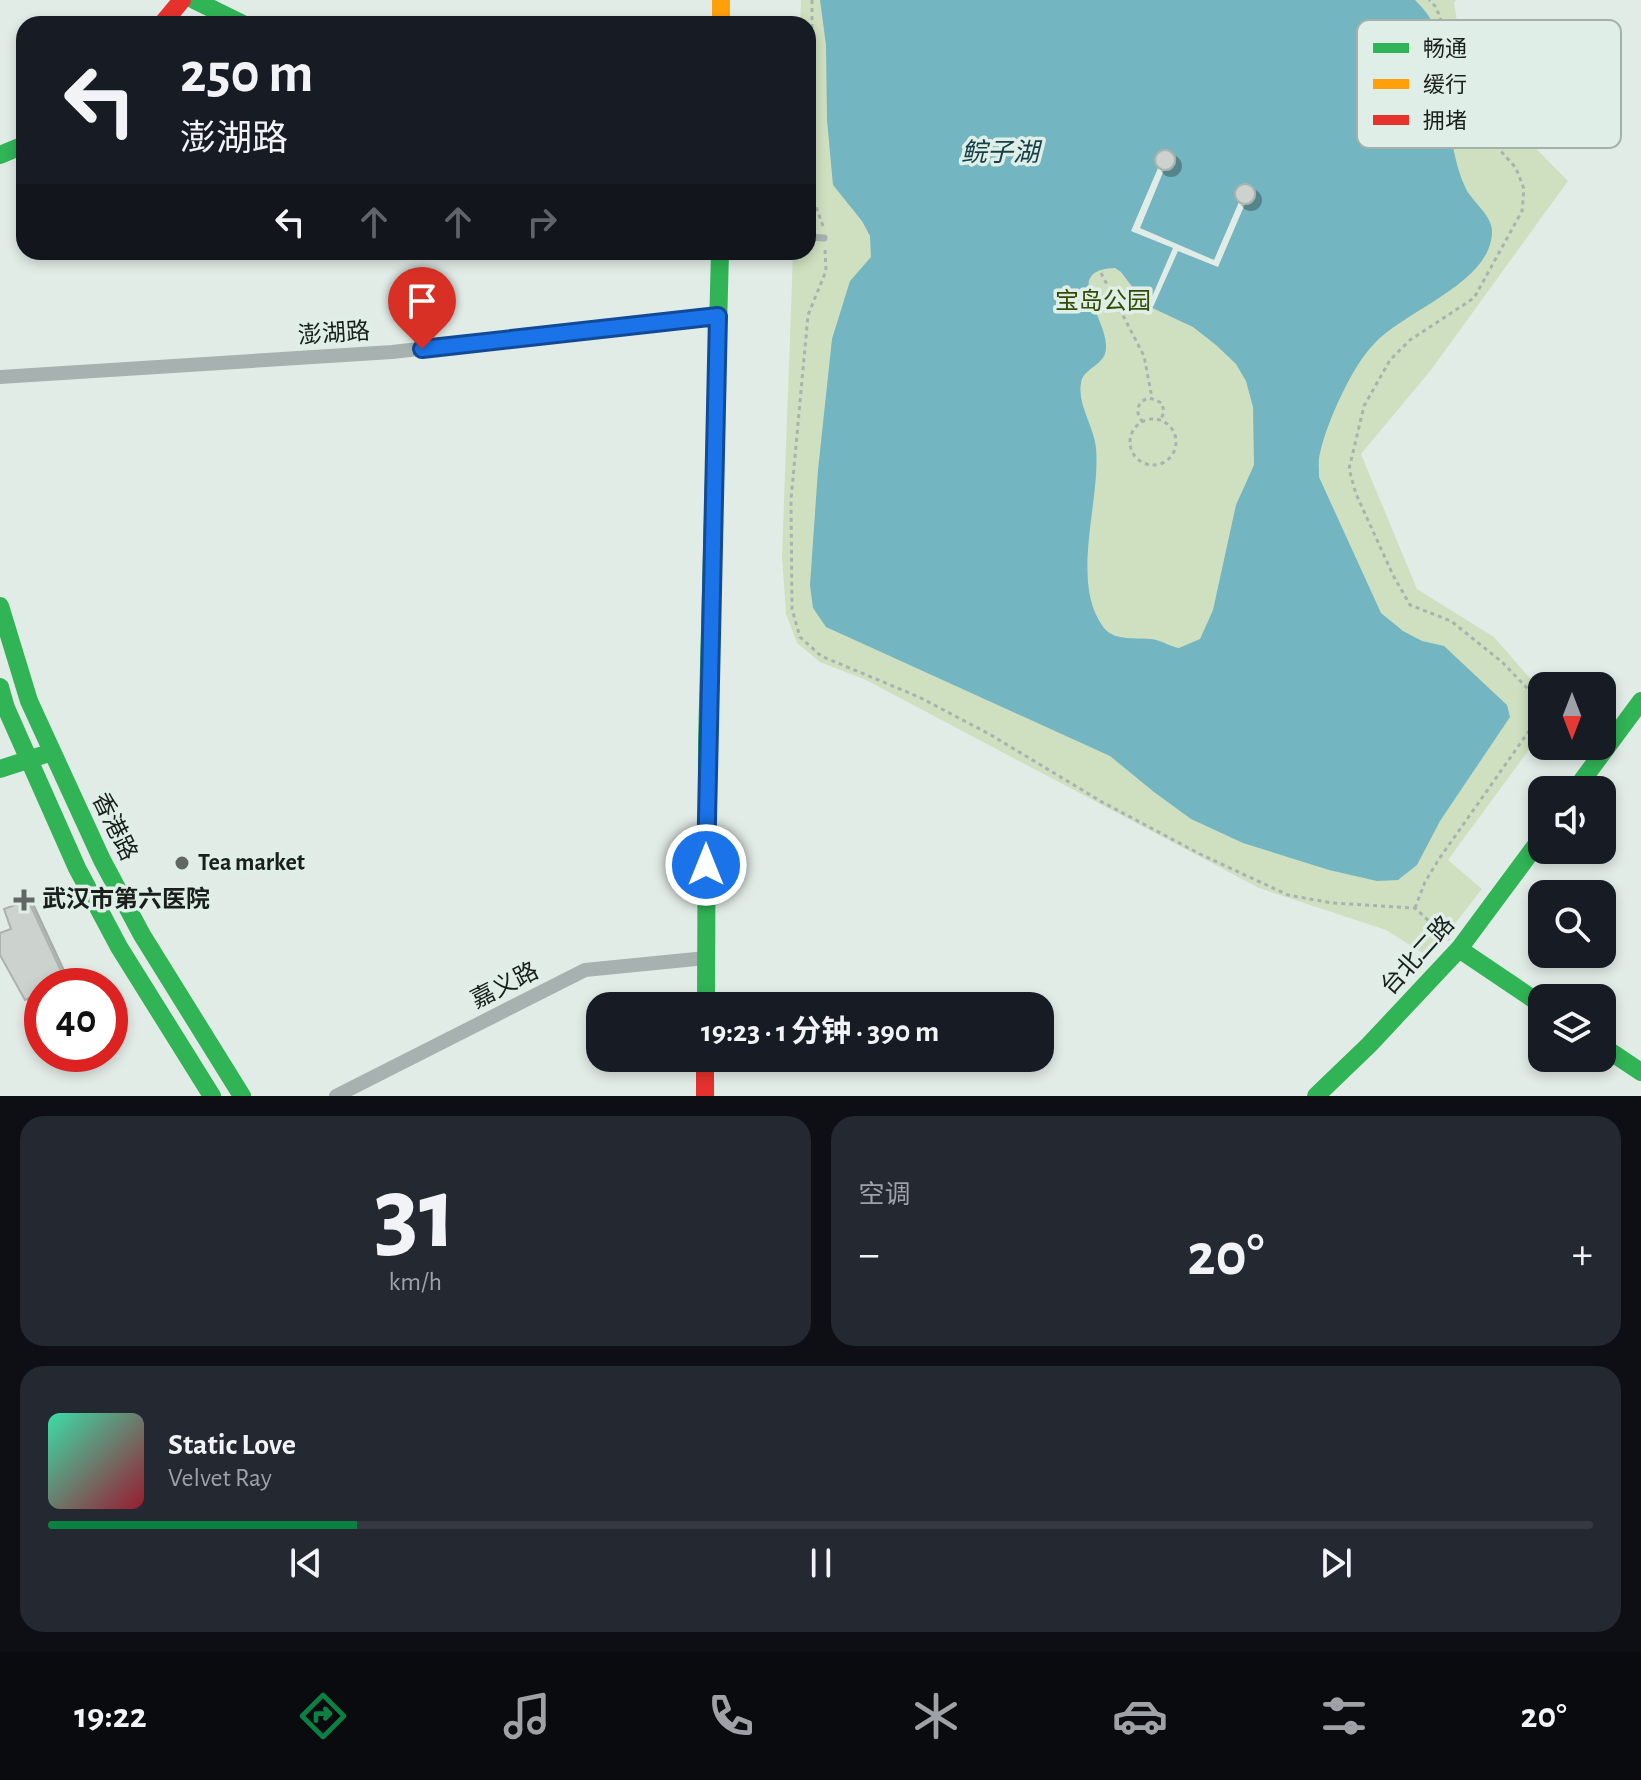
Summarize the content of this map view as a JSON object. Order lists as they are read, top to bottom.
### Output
{
  "streets": {
    "street": [
      "澎湖路",
      "香港路",
      "台北二路",
      "嘉义路"
    ]
  },
  "water": ["鲩子湖"],
  "parks": ["宝岛公园"],
  "places": {
    "other": ["Tea market"],
    "health": ["武汉市第六医院"]
  },
  "legend": ["畅通", "缓行", "拥堵"],
  "north": "bottom",
  "page": {
    "turn": ["250 m", "澎湖路"],
    "limit": "40",
    "trip": "19:23 · 1 分钟 · 390 m",
    "tile": [
      ["31", "km/h"],
      "空调"
    ],
    "heat": ["−", "20°", "+"],
    "song": ["Static Love", "Velvet Ray"],
    "tabs": ["19:22", "20°"]
  }
}
